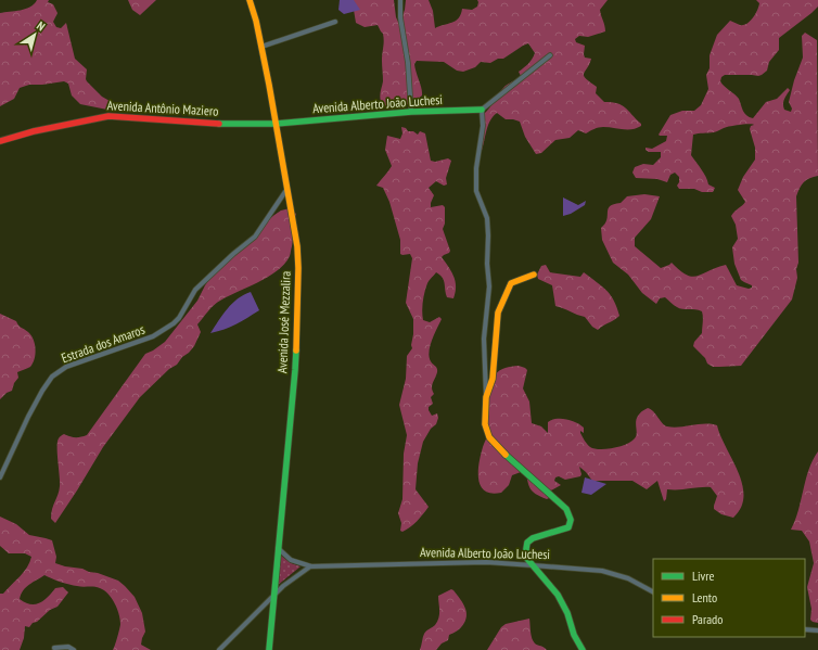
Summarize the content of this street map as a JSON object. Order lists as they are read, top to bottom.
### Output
{
  "streets": {
    "street": [
      "Avenida Alberto João Luchesi",
      "Avenida Antônio Maziero",
      "Avenida José Mezzalira",
      "Estrada dos Amaros"
    ]
  },
  "crossings": [
    ["Avenida Alberto João Luchesi", "Avenida Antônio Maziero"],
    ["Avenida Alberto João Luchesi", "Avenida José Mezzalira"],
    ["Avenida Antônio Maziero", "Avenida José Mezzalira"],
    ["Avenida José Mezzalira", "Estrada dos Amaros"]
  ],
  "legend": ["Livre", "Lento", "Parado"],
  "north": "top right"
}
